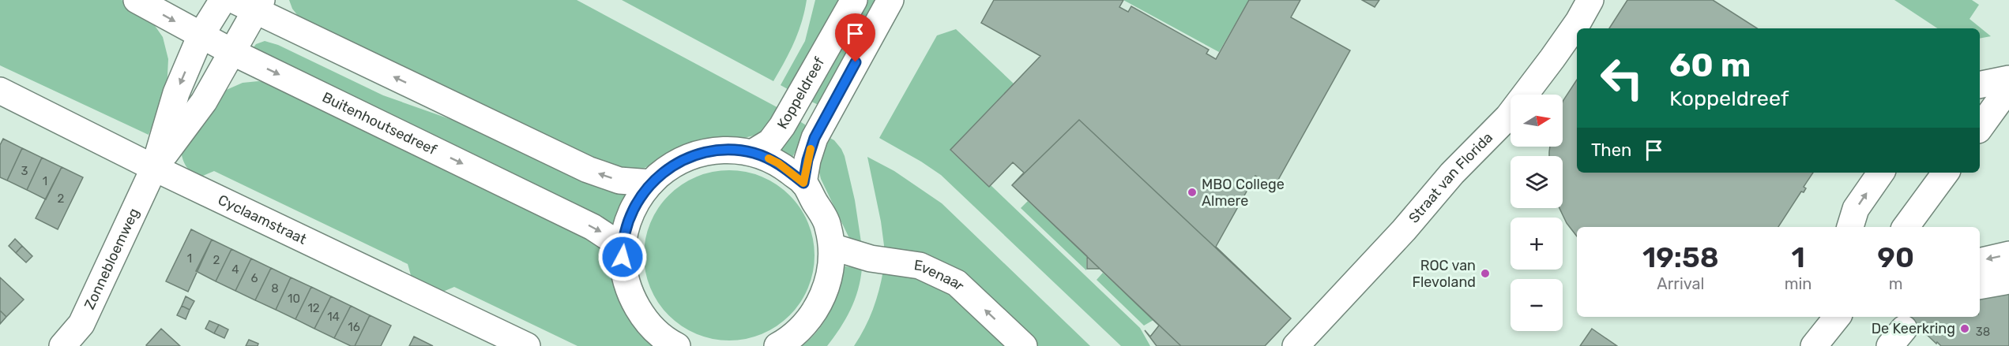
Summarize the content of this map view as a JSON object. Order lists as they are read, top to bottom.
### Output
{
  "streets": {
    "main road": [
      "Koppeldreef",
      "Buitenhoutsedreef",
      "Straat van Florida",
      "Cyclaamstraat",
      "Zonnebloemweg",
      "Evenaar"
    ]
  },
  "crossings": [
    ["Buitenhoutsedreef", "Zonnebloemweg"],
    ["Cyclaamstraat", "Zonnebloemweg"]
  ],
  "one_way": ["Evenaar"],
  "places": ["MBO College Almere", "ROC van Flevoland", "De Keerkring"],
  "house_numbers": [
    "3",
    "1",
    "2",
    "1",
    "2",
    "4",
    "6",
    "8",
    "10",
    "12",
    "14",
    "16",
    "38"
  ],
  "north": "right",
  "page": {
    "turn": ["60 m", "Koppeldreef"],
    "map_buttons": ["+", "−"],
    "then": "Then",
    "eta": [
      "19:58",
      "Arrival",
      "1",
      "min",
      "90",
      "m"
    ]
  }
}
